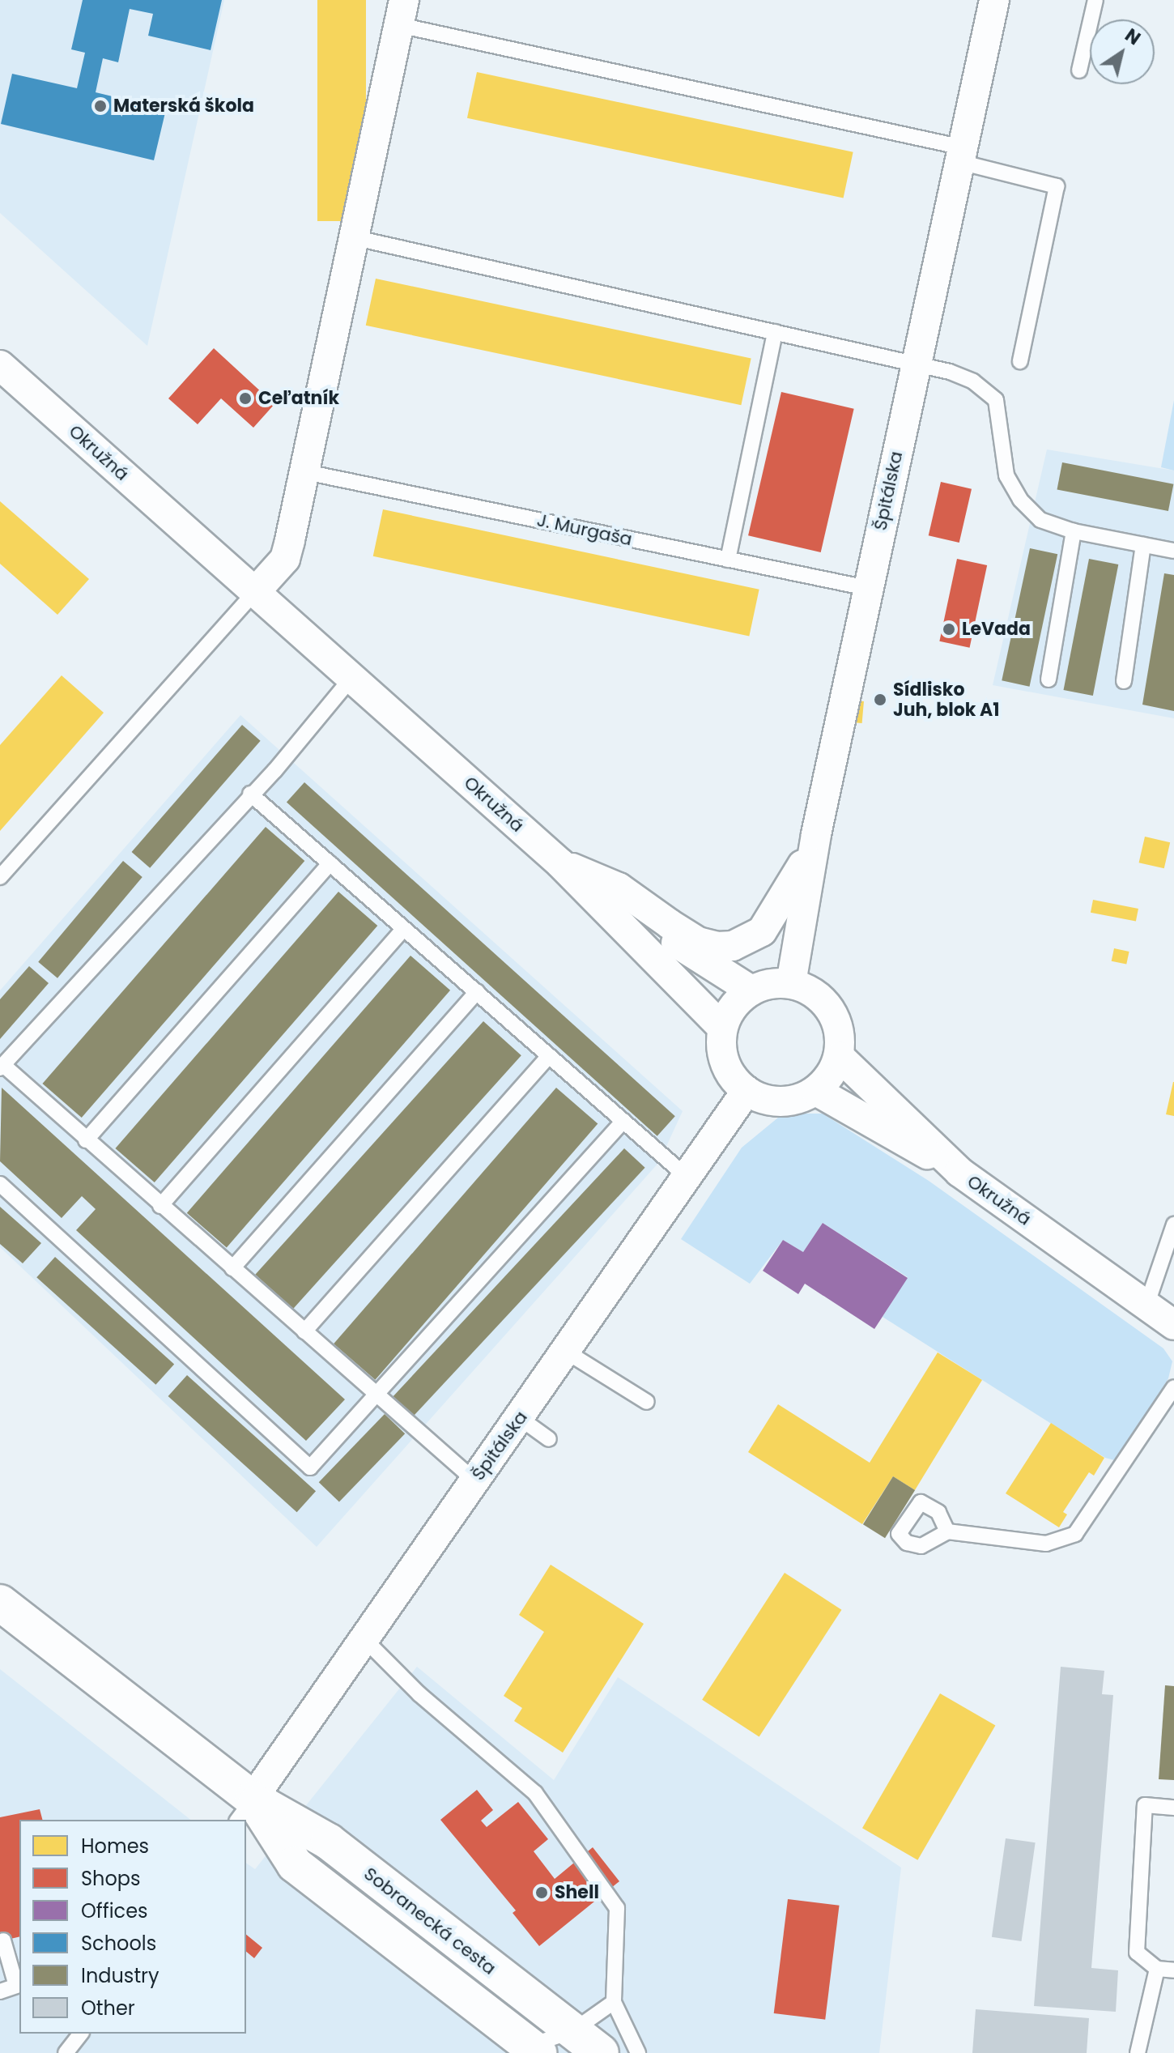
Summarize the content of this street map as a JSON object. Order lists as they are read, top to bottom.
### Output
{
  "streets": {
    "main road": ["Sobranecká cesta"],
    "street": ["Okružná", "Špitálska"],
    "lane": ["J. Murgaša"]
  },
  "crossings": [
    ["Okružná", "Špitálska"],
    ["Špitálska", "J. Murgaša"],
    ["Špitálska", "Sobranecká cesta"]
  ],
  "places": [
    "Materská škola",
    "Ceľatník",
    "LeVada",
    "Sídlisko Juh, blok A1",
    "Shell"
  ],
  "legend": [
    "Homes",
    "Shops",
    "Offices",
    "Schools",
    "Industry",
    "Other"
  ],
  "north": "top right"
}
